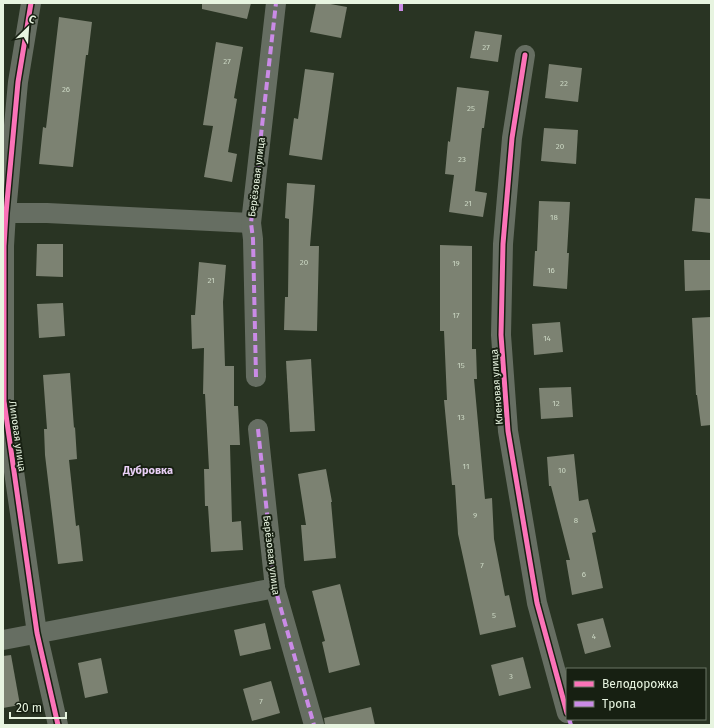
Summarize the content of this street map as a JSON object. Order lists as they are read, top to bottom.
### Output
{
  "streets": {
    "street": ["Берёзовая улица", "Кленовая улица", "Липовая улица"]
  },
  "districts": ["Дубровка"],
  "house_numbers": [
    "27",
    "27",
    "22",
    "26",
    "25",
    "20",
    "23",
    "21",
    "18",
    "20",
    "19",
    "16",
    "21",
    "17",
    "14",
    "15",
    "12",
    "13",
    "11",
    "10",
    "9",
    "8",
    "7",
    "6",
    "5",
    "4",
    "3",
    "7"
  ],
  "legend": ["Велодорожка", "Тропа"],
  "scale_bar": "20 m",
  "north": "top right"
}
